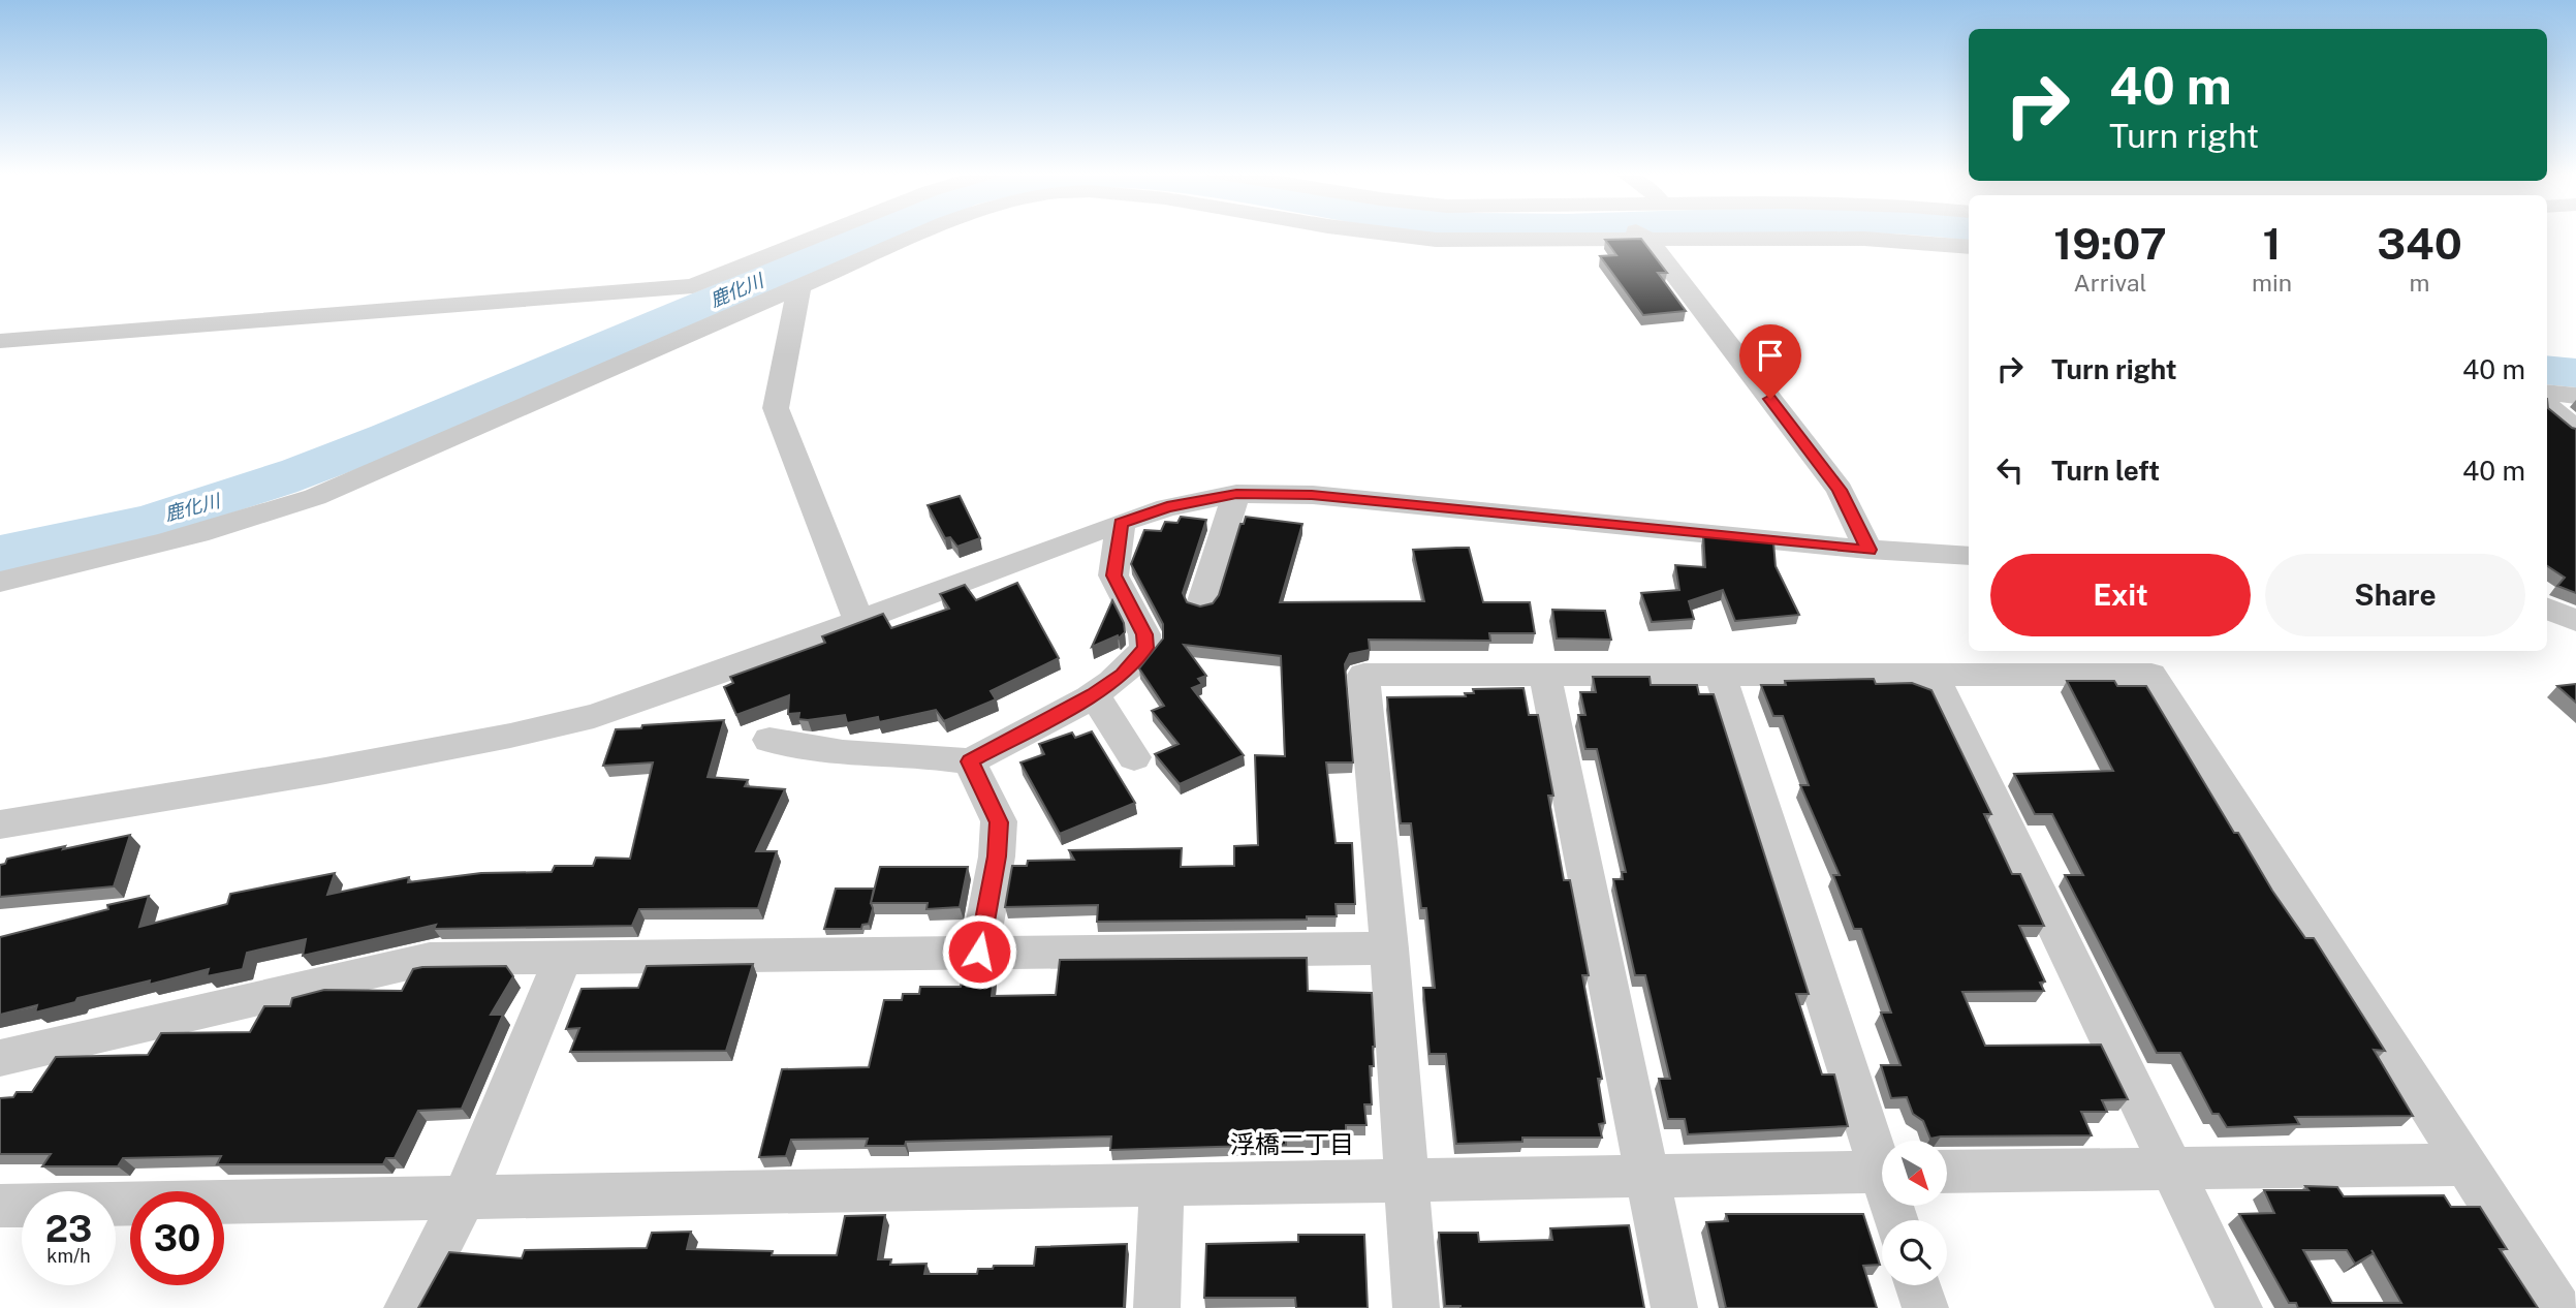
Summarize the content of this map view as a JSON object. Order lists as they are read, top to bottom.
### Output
{
  "districts": ["浮橋二丁目"],
  "water": ["鹿化川"],
  "north": "bottom right",
  "page": {
    "turn": ["40 m", "Turn right"],
    "eta": [
      "19:07",
      "Arrival",
      "1",
      "min",
      "340",
      "m"
    ],
    "list": [
      {
        "name": "Turn right",
        "value": "40 m"
      },
      {
        "name": "Turn left",
        "value": "40 m"
      }
    ],
    "buttons": ["Exit", "Share"],
    "speed": "23 km/h",
    "limit": "30"
  }
}
